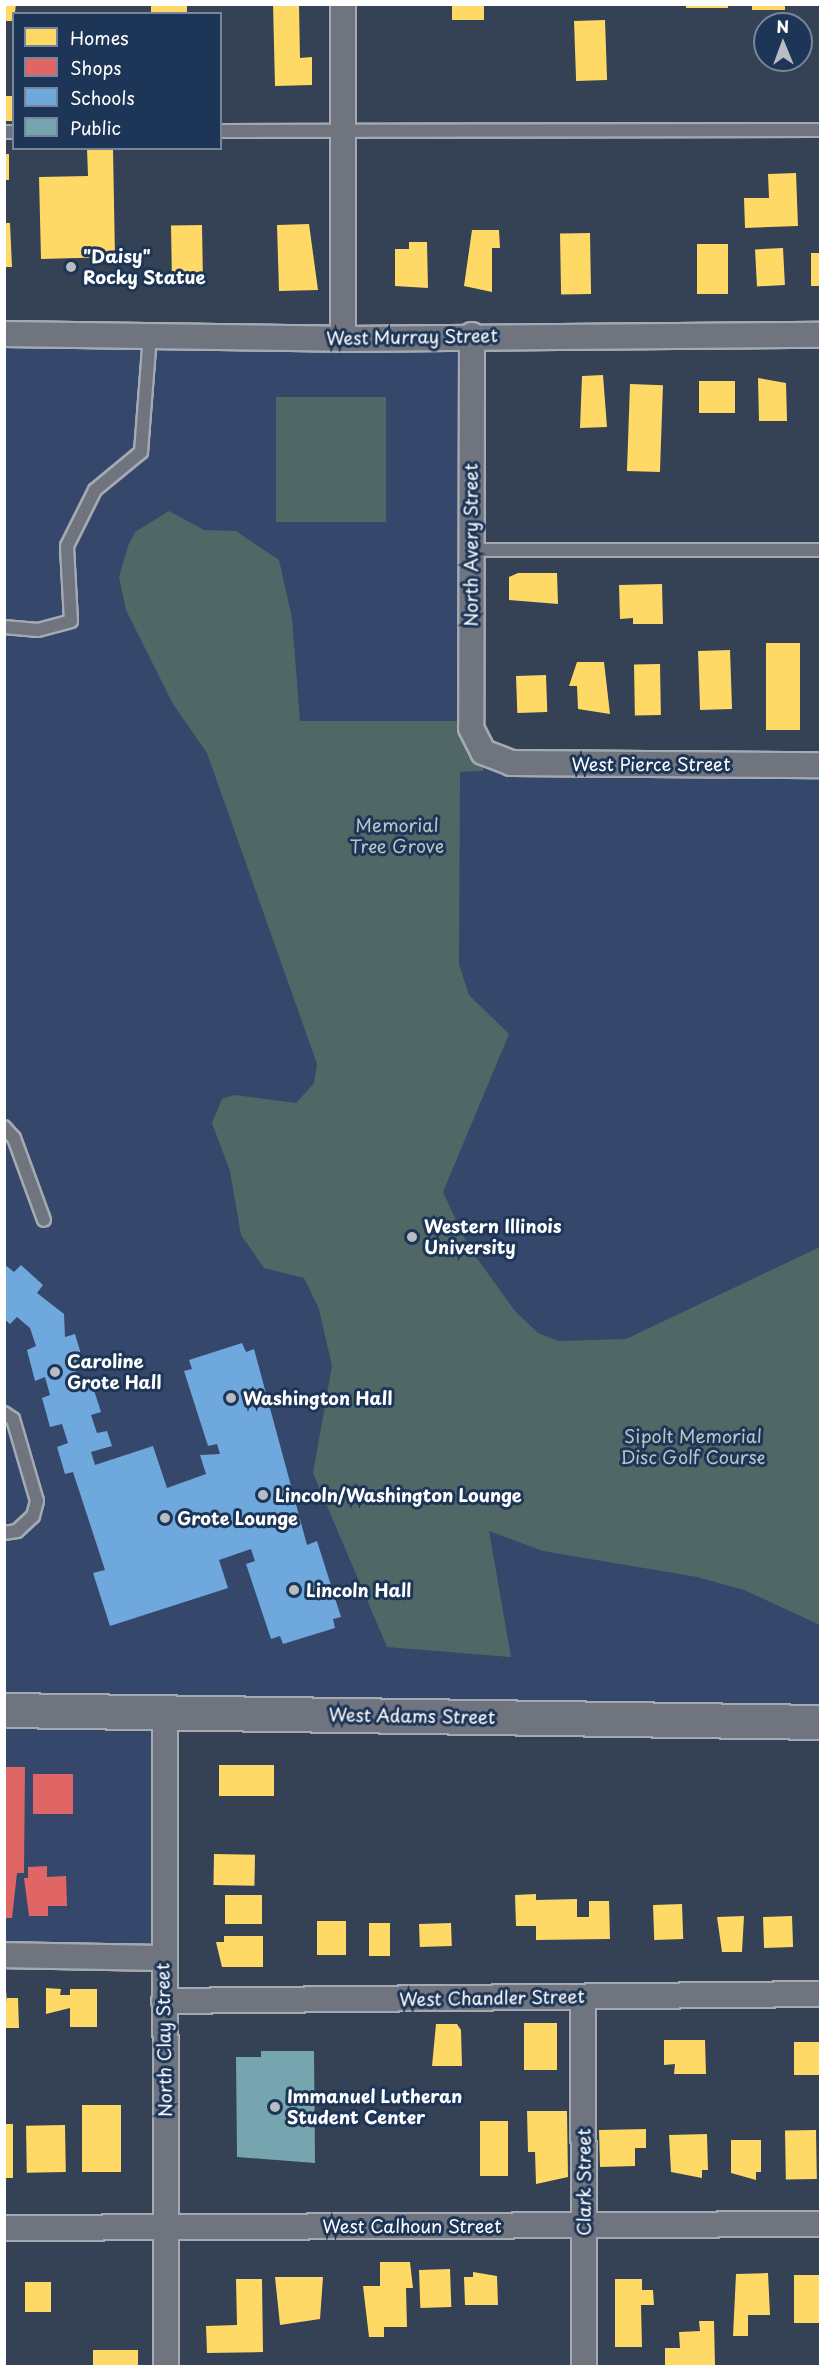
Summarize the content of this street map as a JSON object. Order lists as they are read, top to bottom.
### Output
{
  "streets": {
    "street": [
      "West Murray Street",
      "North Avery Street",
      "West Pierce Street",
      "West Adams Street",
      "West Chandler Street",
      "North Clay Street",
      "Clark Street",
      "West Calhoun Street"
    ]
  },
  "crossings": [
    ["West Murray Street", "North Avery Street"],
    ["North Avery Street", "West Pierce Street"],
    ["West Adams Street", "North Clay Street"],
    ["West Chandler Street", "North Clay Street"],
    ["West Chandler Street", "Clark Street"],
    ["North Clay Street", "West Calhoun Street"],
    ["Clark Street", "West Calhoun Street"]
  ],
  "parks": ["Memorial Tree Grove", "Sipolt Memorial Disc Golf Course"],
  "places": [
    "\"Daisy\" Rocky Statue",
    "Western Illinois University",
    "Caroline Grote Hall",
    "Washington Hall",
    "Lincoln/Washington Lounge",
    "Grote Lounge",
    "Lincoln Hall",
    "Immanuel Lutheran Student Center"
  ],
  "legend": [
    "Homes",
    "Shops",
    "Schools",
    "Public"
  ],
  "north": "top"
}
